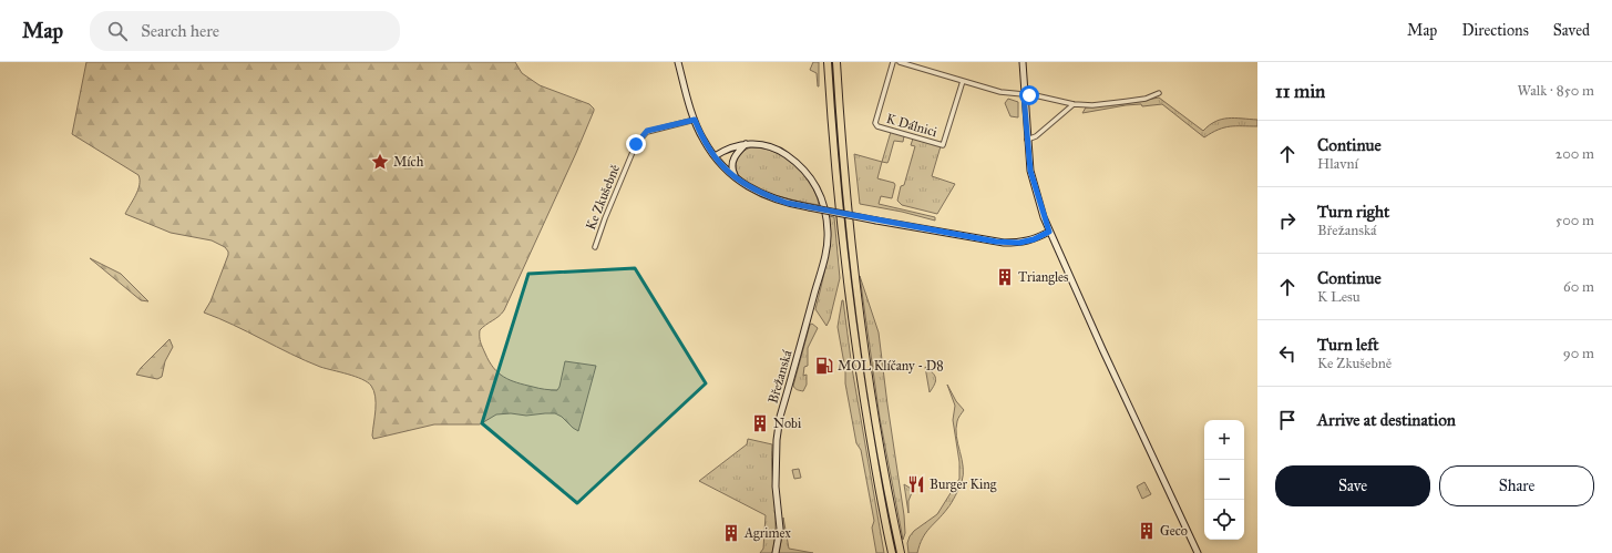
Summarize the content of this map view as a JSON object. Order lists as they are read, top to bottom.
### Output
{
  "streets": {
    "street": ["K Dálnici", "Ke Zkušebně", "Břežanská"]
  },
  "places": {
    "place": ["Mích"],
    "building": [
      "Triangles",
      "Nobi",
      "Geco",
      "Agrimex"
    ],
    "fuel station": ["MOL Klíčany - D8"],
    "restaurant": ["Burger King"]
  },
  "page": {
    "header": "Map",
    "search": "Search here",
    "nav": ["Map", "Directions", "Saved"],
    "heading": ["11 min", "Walk · 850 m"],
    "list": [
      ["Continue", "Hlavní", "200 m"],
      ["Turn right", "Břežanská", "500 m"],
      ["Continue", "K Lesu", "60 m"],
      ["Turn left", "Ke Zkušebně", "90 m"],
      "Arrive at destination"
    ],
    "map_buttons": ["+", "−"],
    "buttons": ["Save", "Share"]
  }
}
